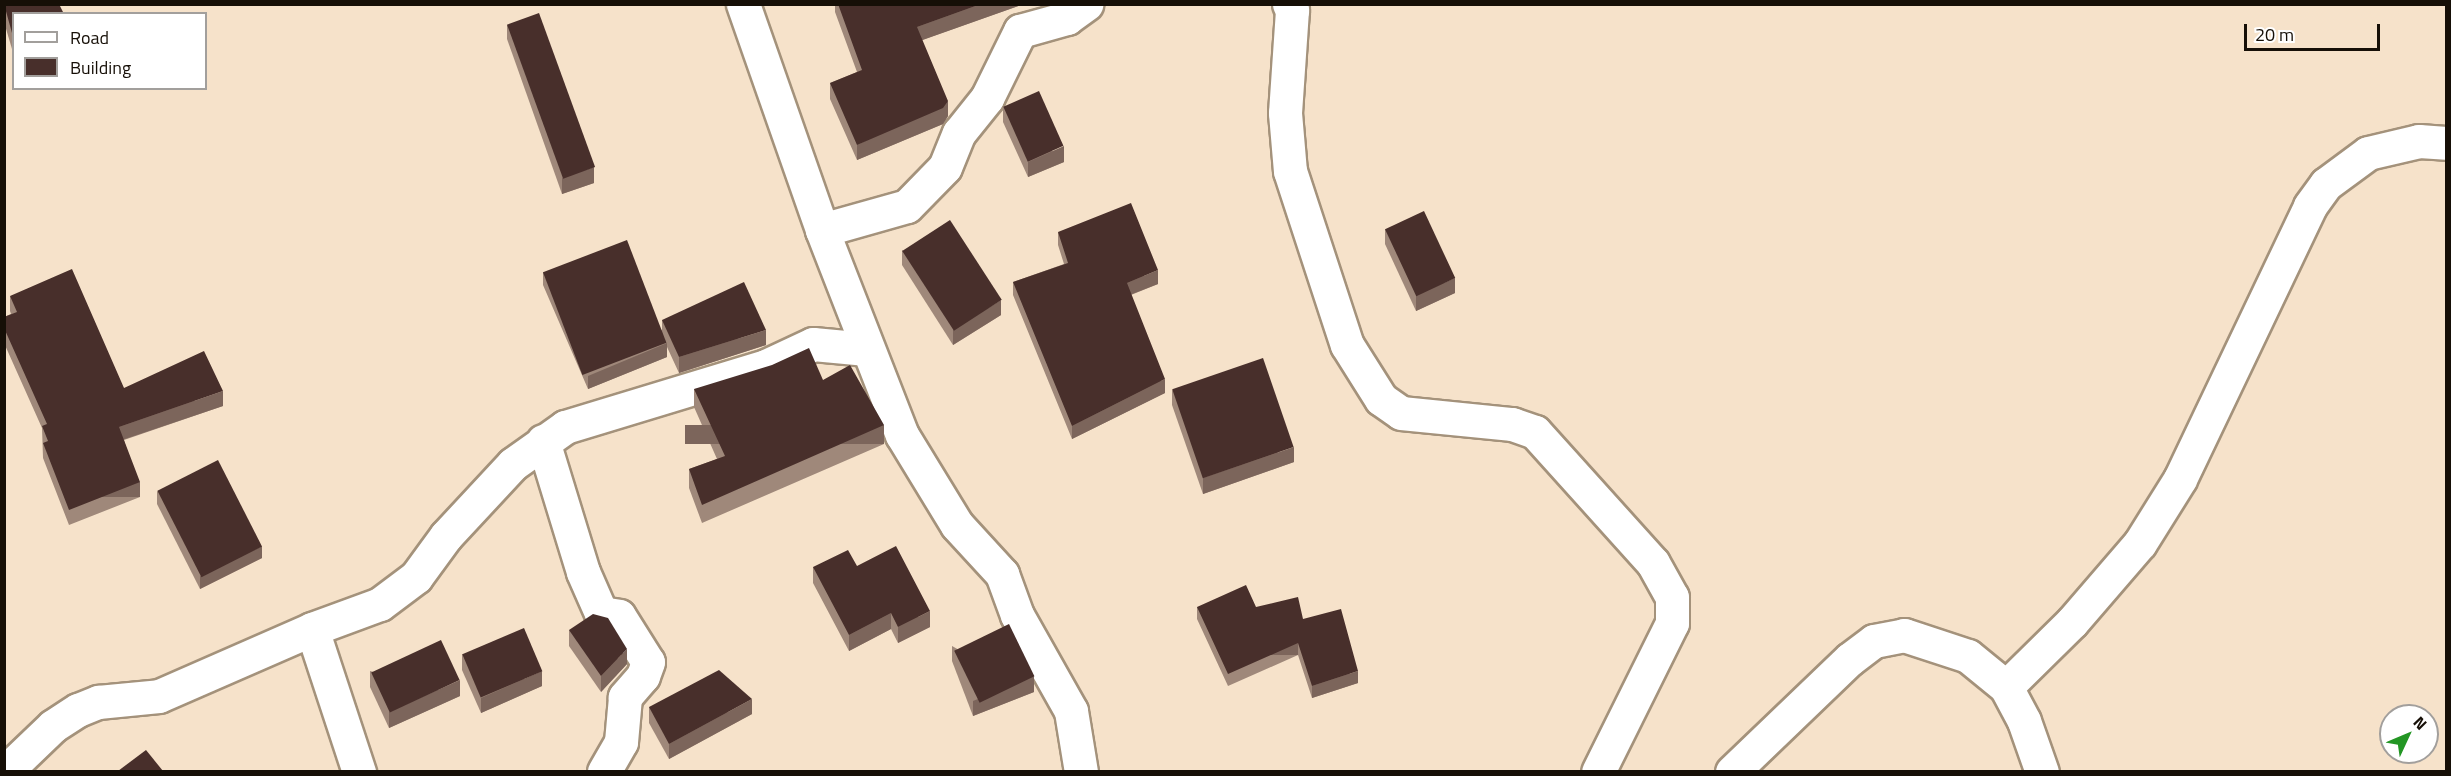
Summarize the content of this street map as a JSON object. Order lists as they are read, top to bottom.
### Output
{
  "legend": ["Road", "Building"],
  "scale_bar": "20 m",
  "north": "top right"
}
